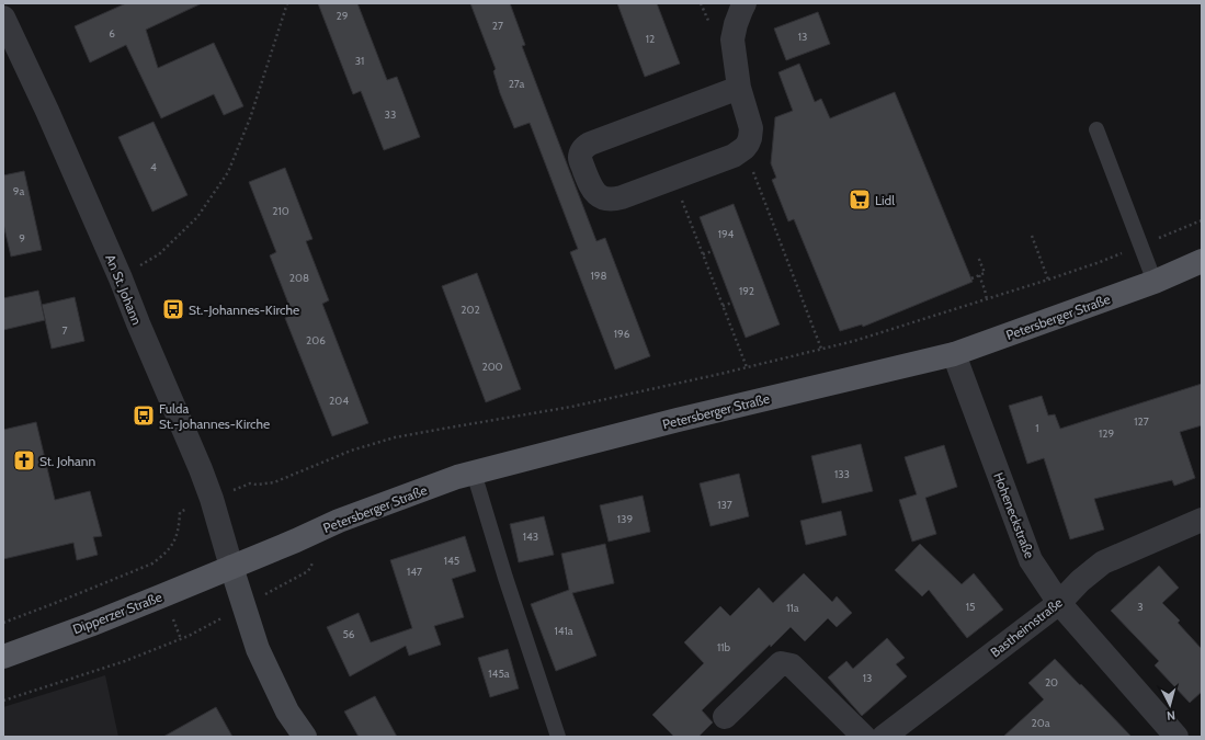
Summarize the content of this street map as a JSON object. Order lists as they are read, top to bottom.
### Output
{
  "streets": {
    "main road": ["Petersberger Straße", "Dipperzer Straße"],
    "street": ["An St. Johann", "Hoheneckstraße", "Bastheimstraße"]
  },
  "crossings": [
    ["An St. Johann", "Petersberger Straße"],
    ["An St. Johann", "Dipperzer Straße"],
    ["Petersberger Straße", "Hoheneckstraße"],
    ["Petersberger Straße", "Dipperzer Straße"],
    ["Hoheneckstraße", "Bastheimstraße"]
  ],
  "places": {
    "supermarket": ["Lidl"],
    "bus stop": ["St.-Johannes-Kirche", "Fulda St.-Johannes-Kirche"],
    "church": ["St. Johann"]
  },
  "house_numbers": [
    "29",
    "27",
    "6",
    "13",
    "12",
    "31",
    "27a",
    "33",
    "4",
    "9a",
    "210",
    "194",
    "9",
    "198",
    "208",
    "192",
    "202",
    "7",
    "196",
    "206",
    "200",
    "204",
    "127",
    "1",
    "129",
    "133",
    "137",
    "139",
    "143",
    "145",
    "147",
    "15",
    "3",
    "11a",
    "141a",
    "56",
    "11b",
    "145a",
    "13",
    "20",
    "20a"
  ],
  "north": "bottom"
}
